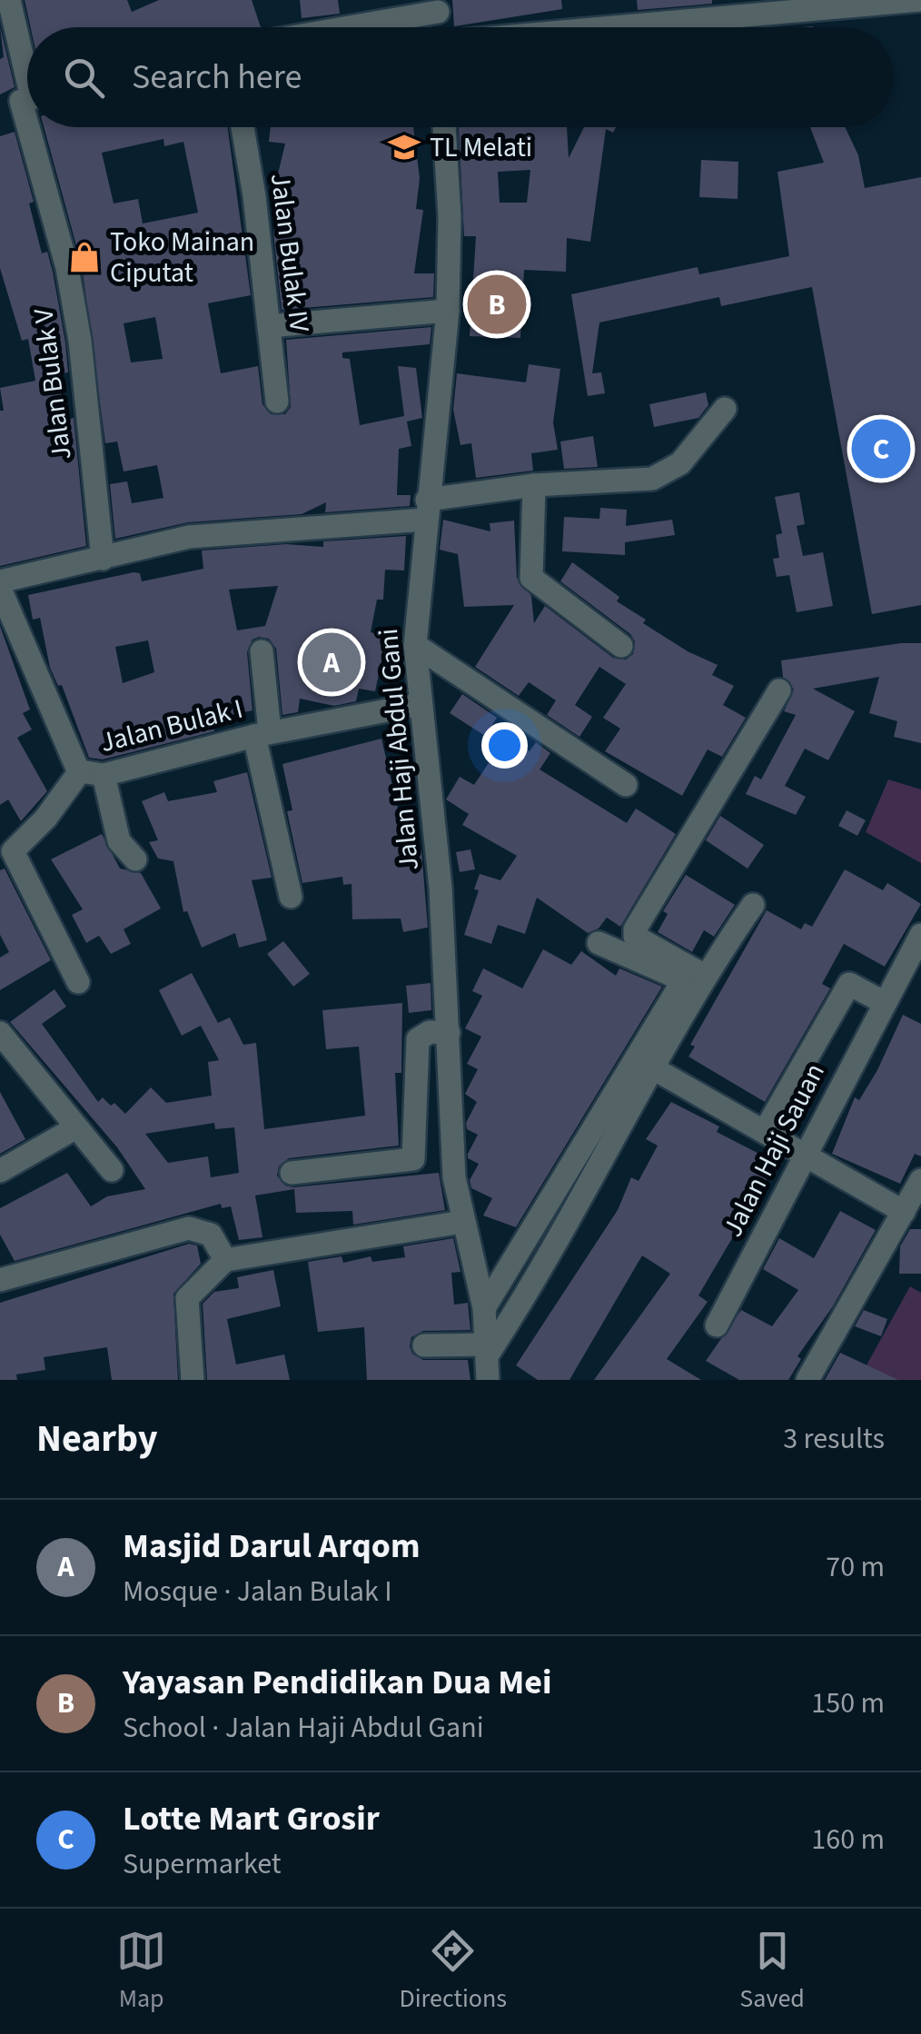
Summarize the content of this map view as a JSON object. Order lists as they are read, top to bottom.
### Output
{
  "streets": {
    "street": [
      "Jalan Bulak IV",
      "Jalan Bulak V",
      "Jalan Bulak I",
      "Jalan Haji Abdul Gani",
      "Jalan Haji Sauan"
    ]
  },
  "crossings": [
    ["Jalan Bulak I", "Jalan Haji Abdul Gani"]
  ],
  "places": {
    "school or university": ["TL Melati"],
    "shop": ["Toko Mainan Ciputat"]
  },
  "page": {
    "search": "Search here",
    "pins": ["B", "C", "A"],
    "heading": ["Nearby", "3 results"],
    "list": [
      {
        "mark": "A",
        "name": "Masjid Darul Arqom",
        "note": "Mosque · Jalan Bulak I",
        "value": "70 m"
      },
      {
        "mark": "B",
        "name": "Yayasan Pendidikan Dua Mei",
        "note": "School · Jalan Haji Abdul Gani",
        "value": "150 m"
      },
      {
        "mark": "C",
        "name": "Lotte Mart Grosir",
        "note": "Supermarket",
        "value": "160 m"
      }
    ],
    "nav": ["Map", "Directions", "Saved"]
  }
}
